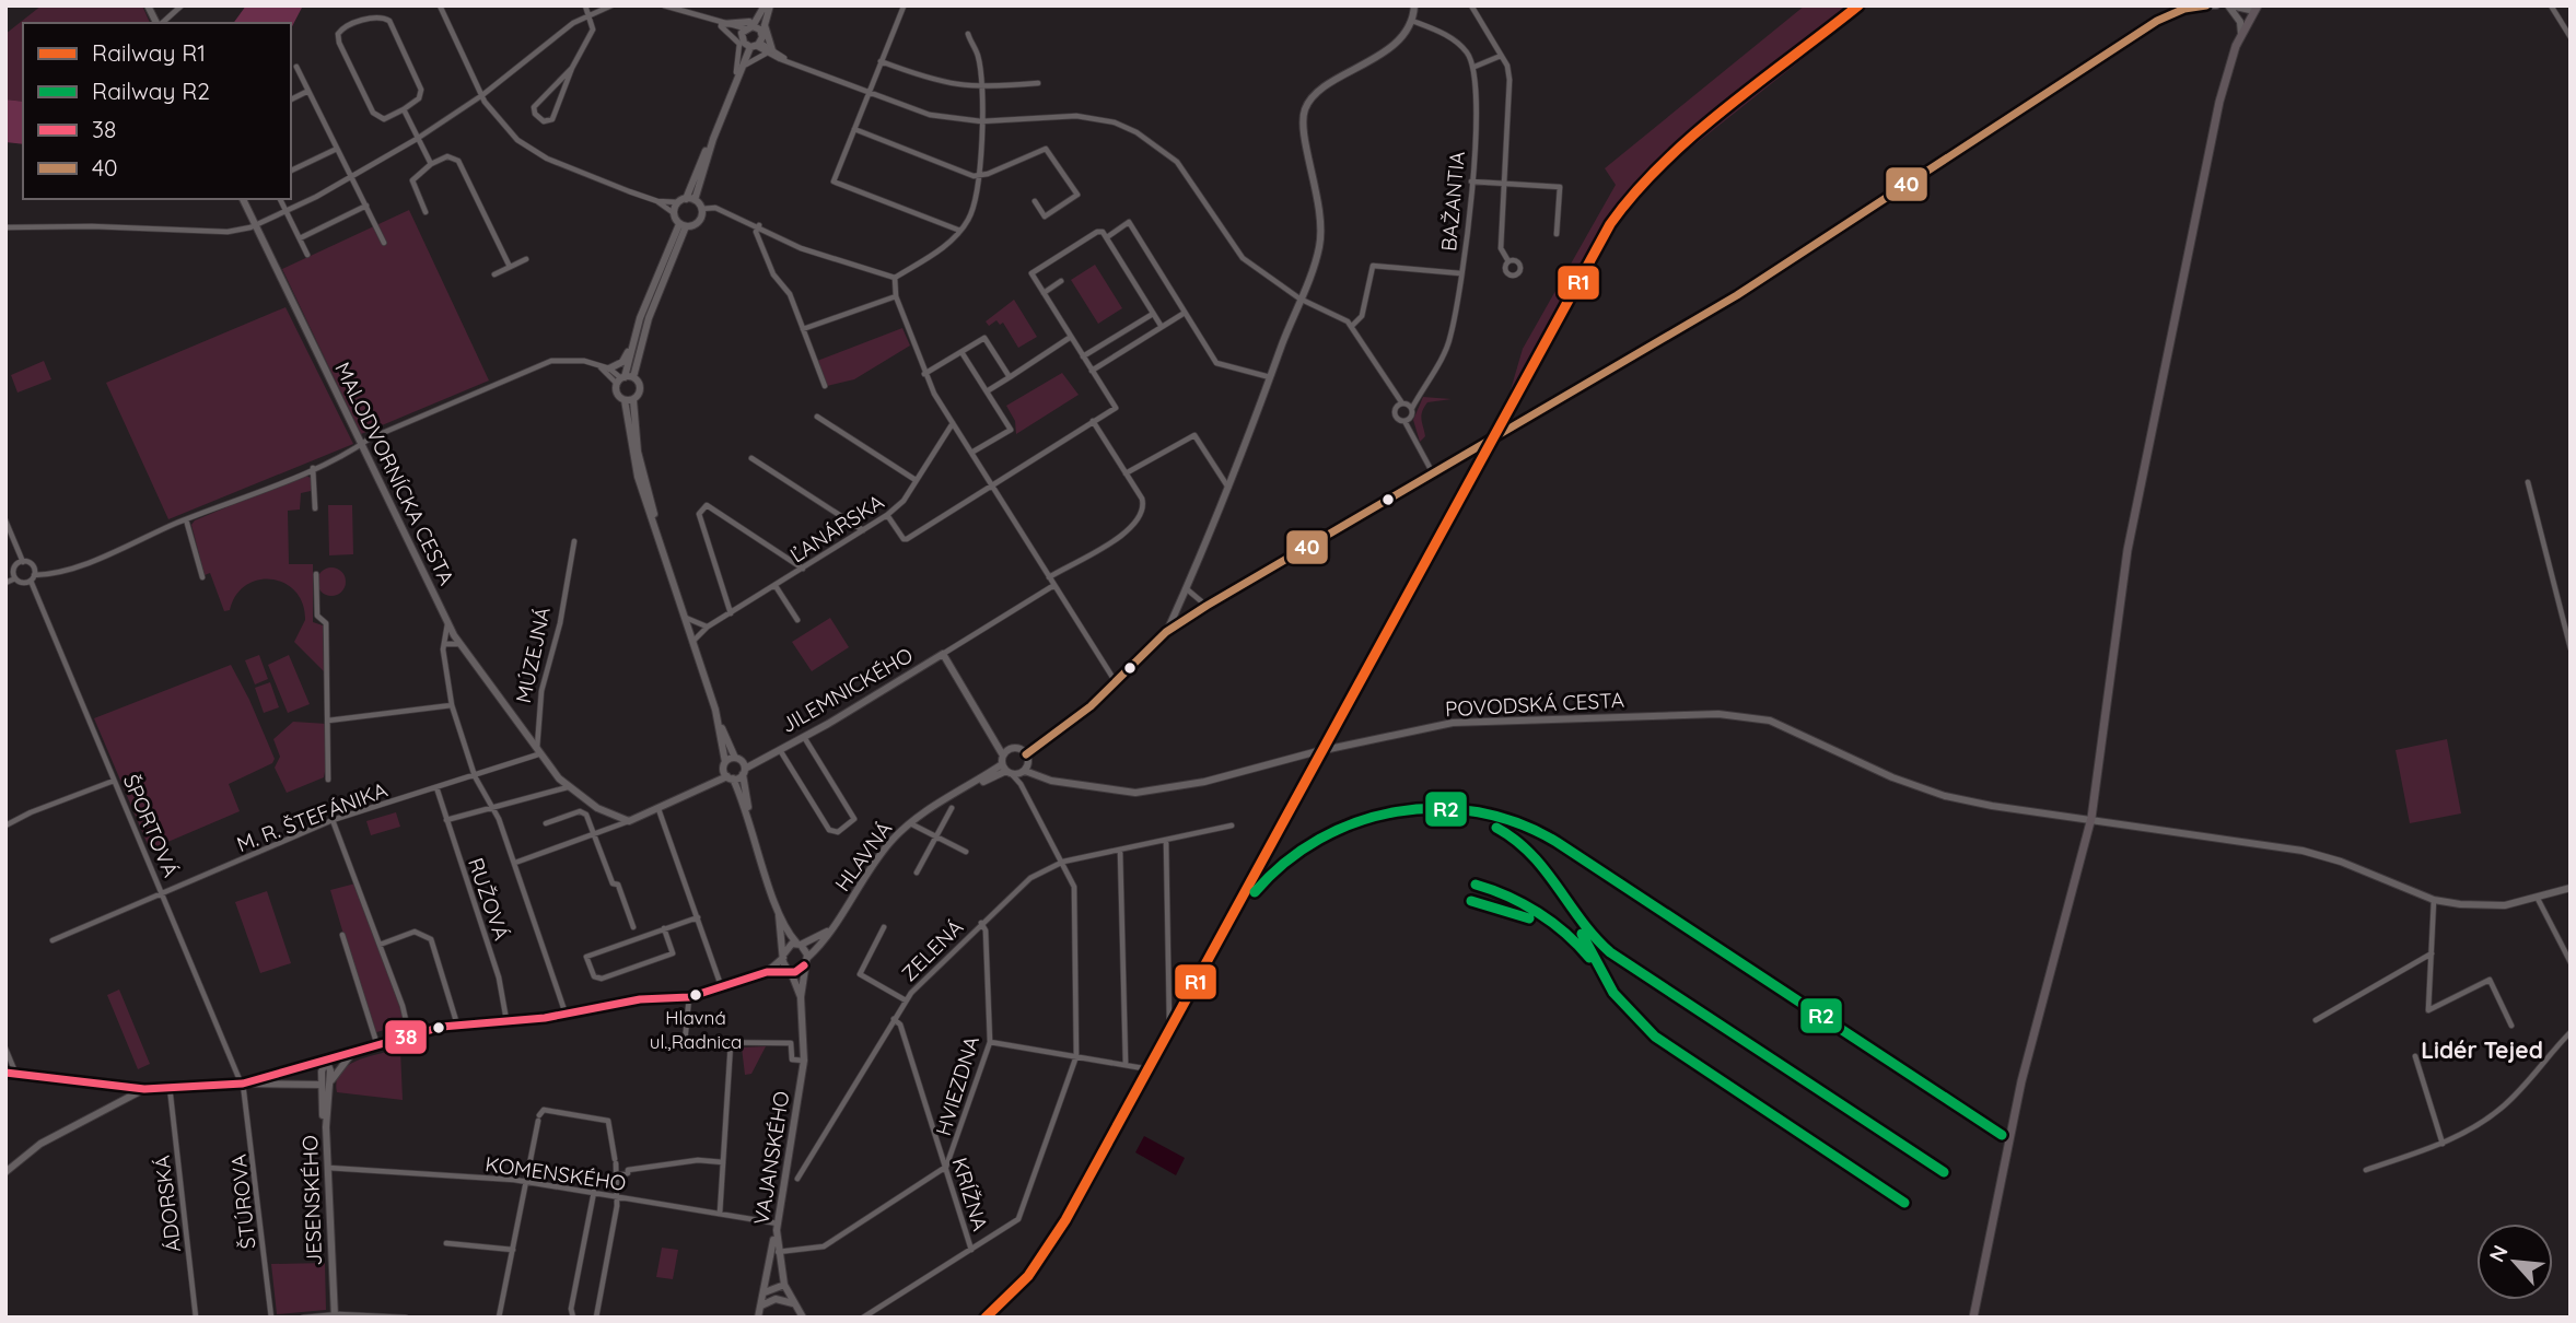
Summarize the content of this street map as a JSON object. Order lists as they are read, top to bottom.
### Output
{
  "streets": {
    "main road": [
      "MALODVORNÍCKA CESTA",
      "JILEMNICKÉHO",
      "POVODSKÁ CESTA",
      "HLAVNÁ",
      "VAJANSKÉHO",
      "JESENSKÉHO"
    ],
    "street": [
      "BAŽANTIA",
      "ĽANÁRSKA",
      "MÚZEJNÁ",
      "M. R. ŠTEFÁNIKA",
      "ŠPORTOVÁ",
      "RUŽOVÁ",
      "ZELENÁ",
      "HVIEZDNA",
      "KOMENSKÉHO",
      "KRÍŽNA",
      "ŠTÚROVA",
      "ÁDORSKÁ"
    ]
  },
  "crossings": [
    ["MALODVORNÍCKA CESTA", "MÚZEJNÁ"],
    ["MALODVORNÍCKA CESTA", "M. R. ŠTEFÁNIKA"],
    ["MÚZEJNÁ", "M. R. ŠTEFÁNIKA"],
    ["JILEMNICKÉHO", "POVODSKÁ CESTA"],
    ["JILEMNICKÉHO", "HLAVNÁ"],
    ["POVODSKÁ CESTA", "HLAVNÁ"],
    ["M. R. ŠTEFÁNIKA", "ŠPORTOVÁ"],
    ["M. R. ŠTEFÁNIKA", "RUŽOVÁ"],
    ["ŠPORTOVÁ", "ŠTÚROVA"],
    ["ZELENÁ", "HVIEZDNA"],
    ["ZELENÁ", "KRÍŽNA"],
    ["HVIEZDNA", "KRÍŽNA"],
    ["VAJANSKÉHO", "KOMENSKÉHO"],
    ["KOMENSKÉHO", "JESENSKÉHO"]
  ],
  "districts": ["Lidér Tejed"],
  "places": ["Hlavná ul.,Radnica"],
  "lines": [
    "rail line R1",
    "transit line 40",
    "rail line R2",
    "transit line 38"
  ],
  "legend": [
    "Railway R1",
    "Railway R2",
    "38",
    "40"
  ],
  "north": "top left"
}
